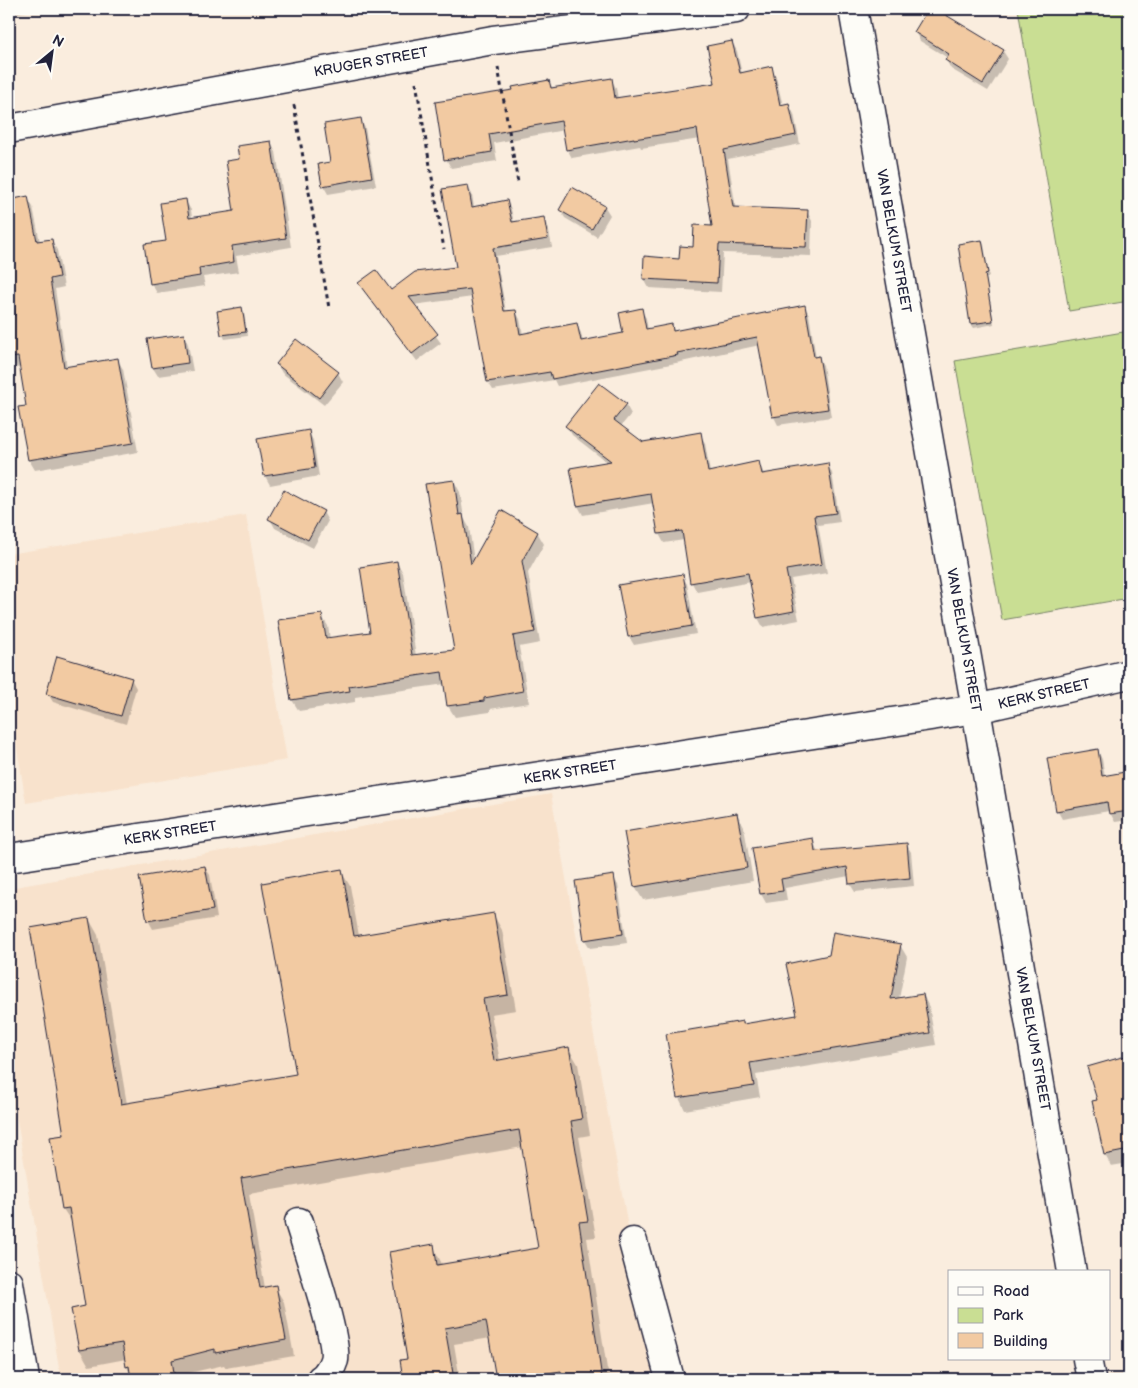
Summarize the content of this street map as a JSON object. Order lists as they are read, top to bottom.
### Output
{
  "streets": {
    "street": ["KRUGER STREET", "VAN BELKUM STREET", "KERK STREET"]
  },
  "crossings": [
    ["VAN BELKUM STREET", "KERK STREET"]
  ],
  "legend": ["Road", "Park", "Building"],
  "north": "top right"
}
